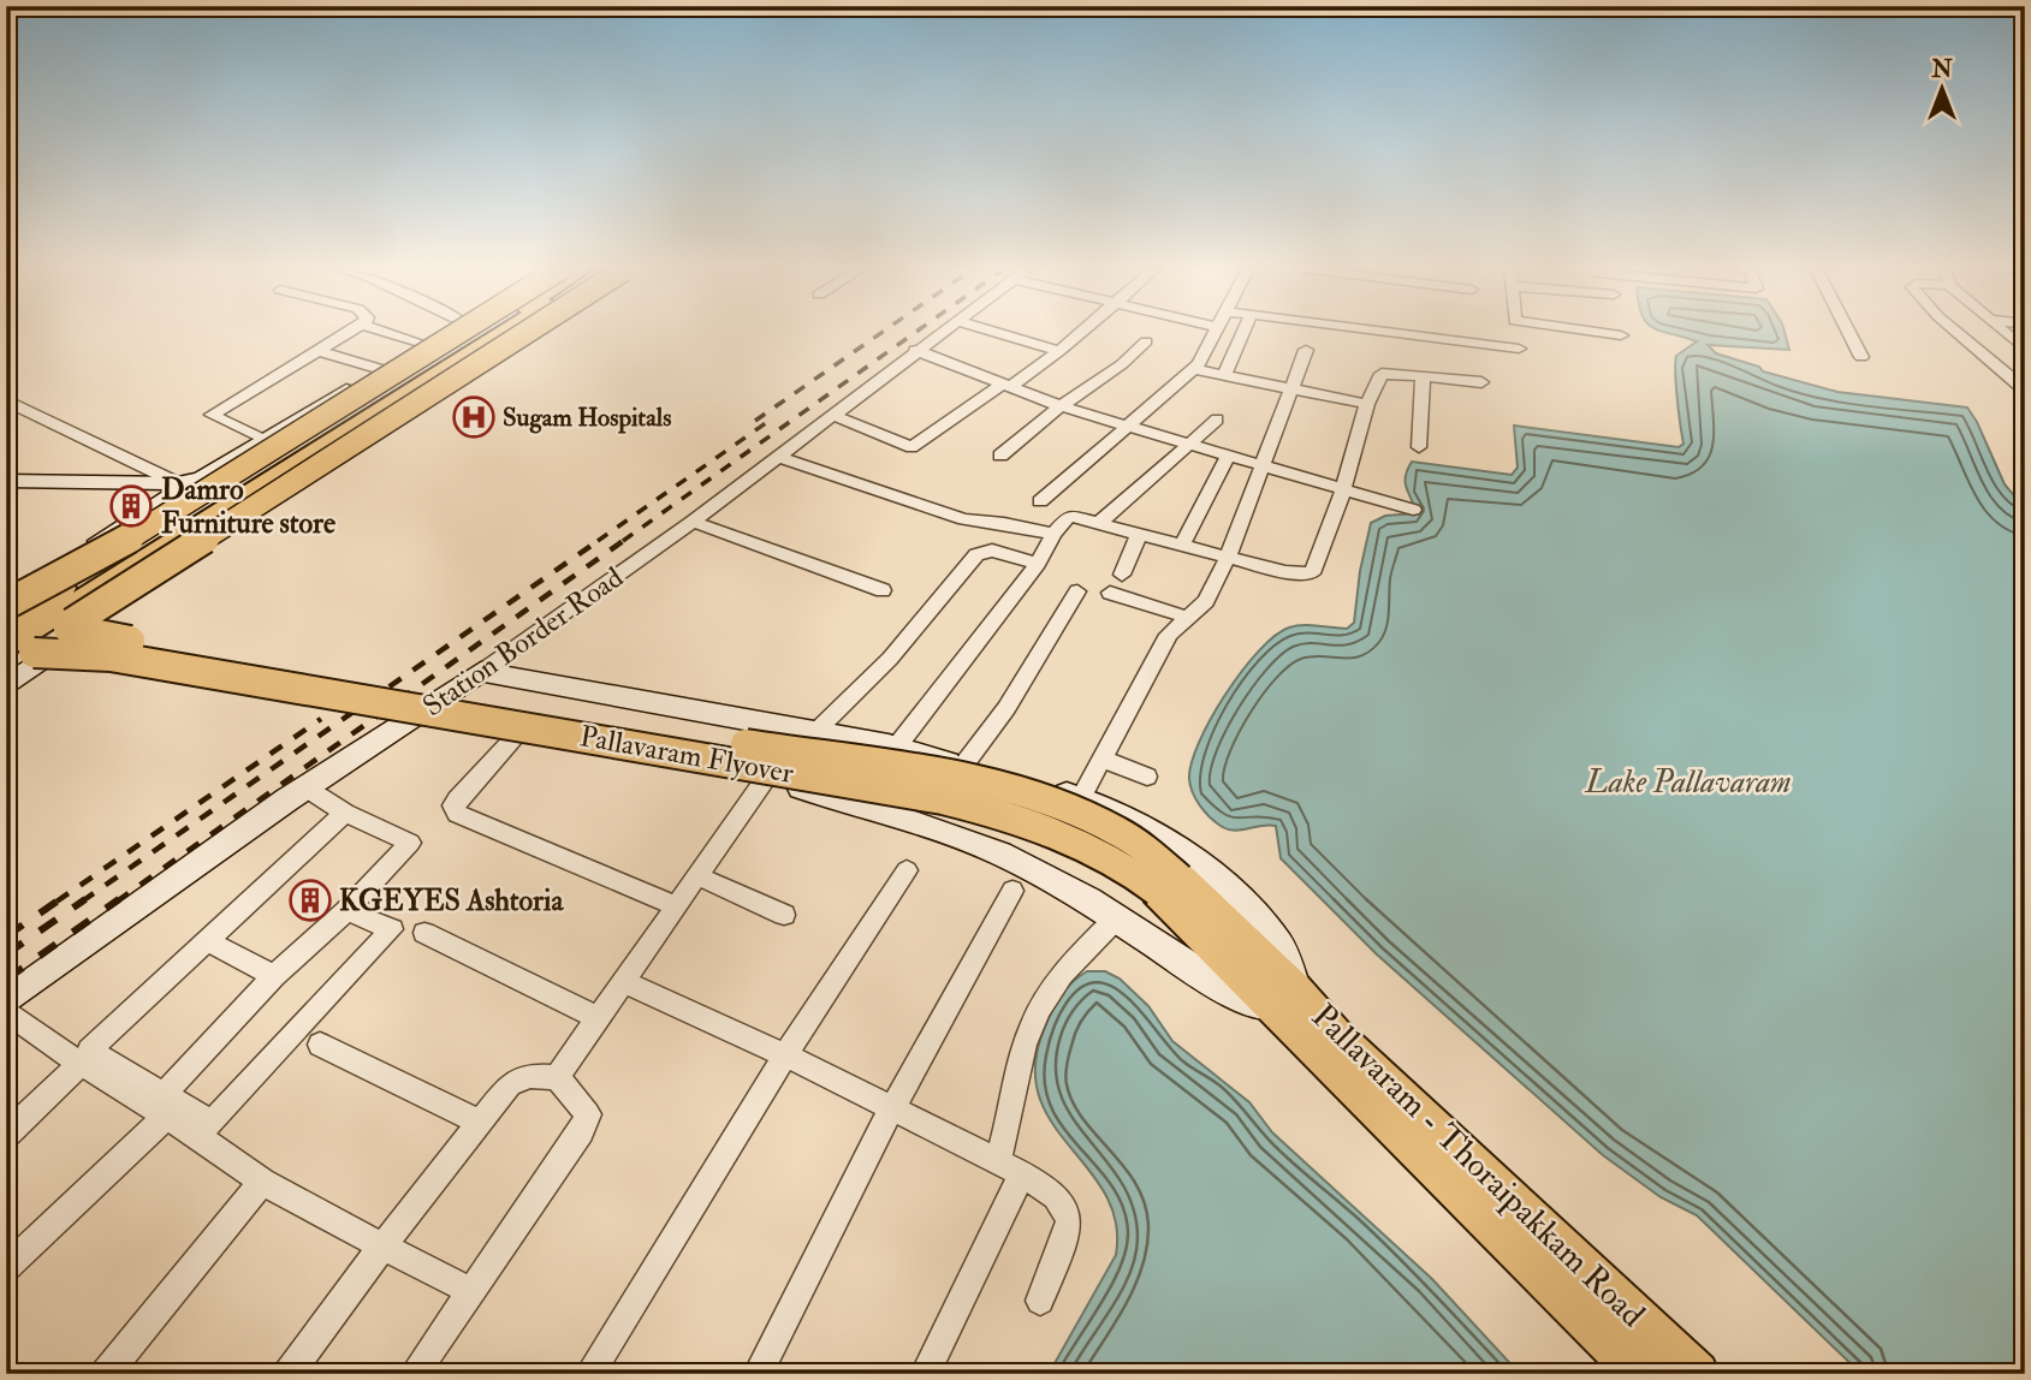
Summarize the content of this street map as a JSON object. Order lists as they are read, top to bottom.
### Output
{
  "streets": {
    "main road": ["Pallavaram Flyover", "Pallavaram - Thoraipakkam Road"],
    "street": ["Station Border Road"]
  },
  "crossings": [
    ["Pallavaram Flyover", "Pallavaram - Thoraipakkam Road"]
  ],
  "water": ["Lake Pallavaram"],
  "places": {
    "hospital": ["Sugam Hospitals"],
    "building": ["Damro Furniture store", "KGEYES Ashtoria"]
  },
  "north": "top"
}
